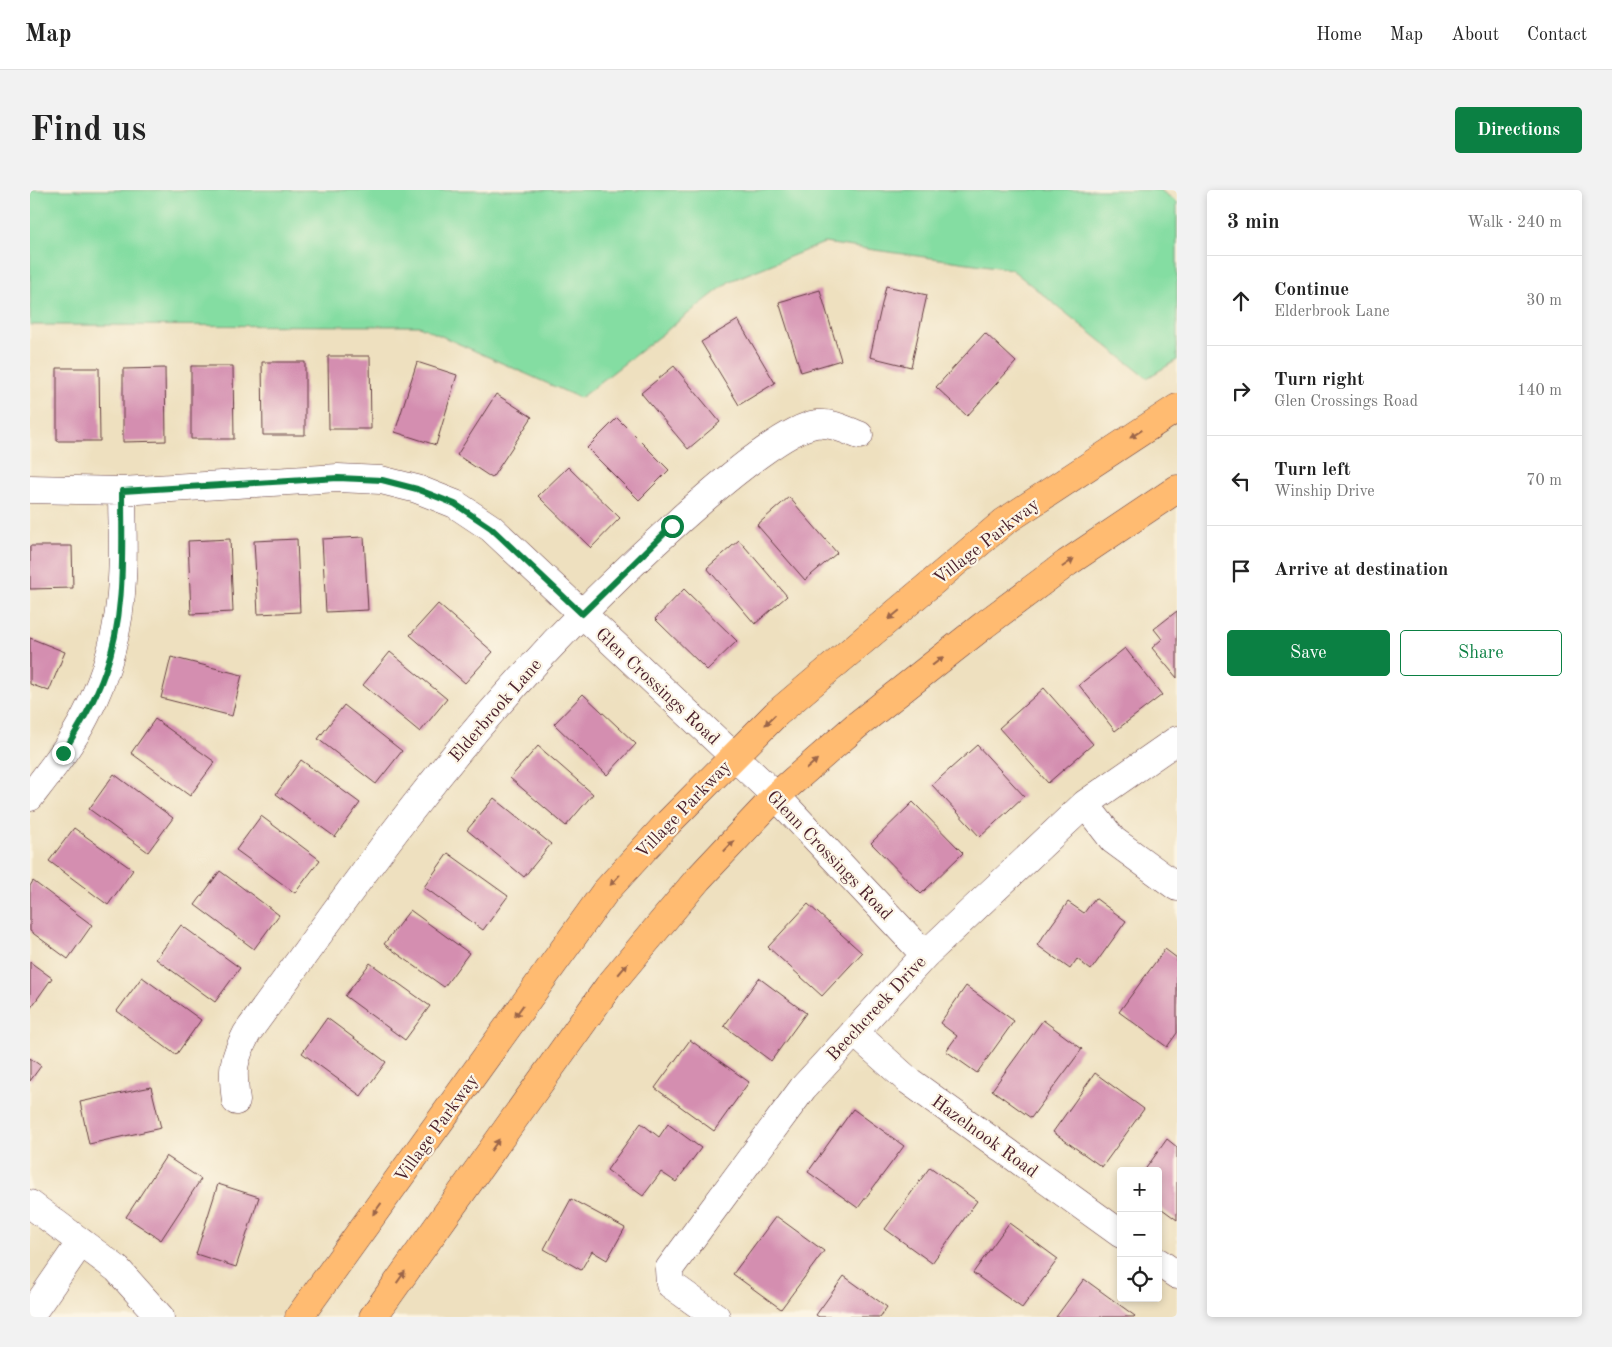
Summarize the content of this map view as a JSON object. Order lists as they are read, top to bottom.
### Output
{
  "streets": {
    "main road": ["Village Parkway"],
    "street": [
      "Glen Crossings Road",
      "Elderbrook Lane",
      "Glenn Crossings Road",
      "Beechcreek Drive",
      "Hazelnook Road"
    ]
  },
  "crossings": [
    ["Village Parkway", "Glen Crossings Road"],
    ["Village Parkway", "Glenn Crossings Road"],
    ["Glen Crossings Road", "Elderbrook Lane"],
    ["Glen Crossings Road", "Glenn Crossings Road"],
    ["Glenn Crossings Road", "Beechcreek Drive"],
    ["Beechcreek Drive", "Hazelnook Road"]
  ],
  "page": {
    "header": "Map",
    "nav": [
      "Home",
      "Map",
      "About",
      "Contact"
    ],
    "buttons": [
      "Directions",
      ["Save", "Share"]
    ],
    "title": "Find us",
    "heading": ["3 min", "Walk · 240 m"],
    "list": [
      ["Continue", "Elderbrook Lane", "30 m"],
      ["Turn right", "Glen Crossings Road", "140 m"],
      ["Turn left", "Winship Drive", "70 m"],
      "Arrive at destination"
    ],
    "map_buttons": ["+", "−"]
  }
}
